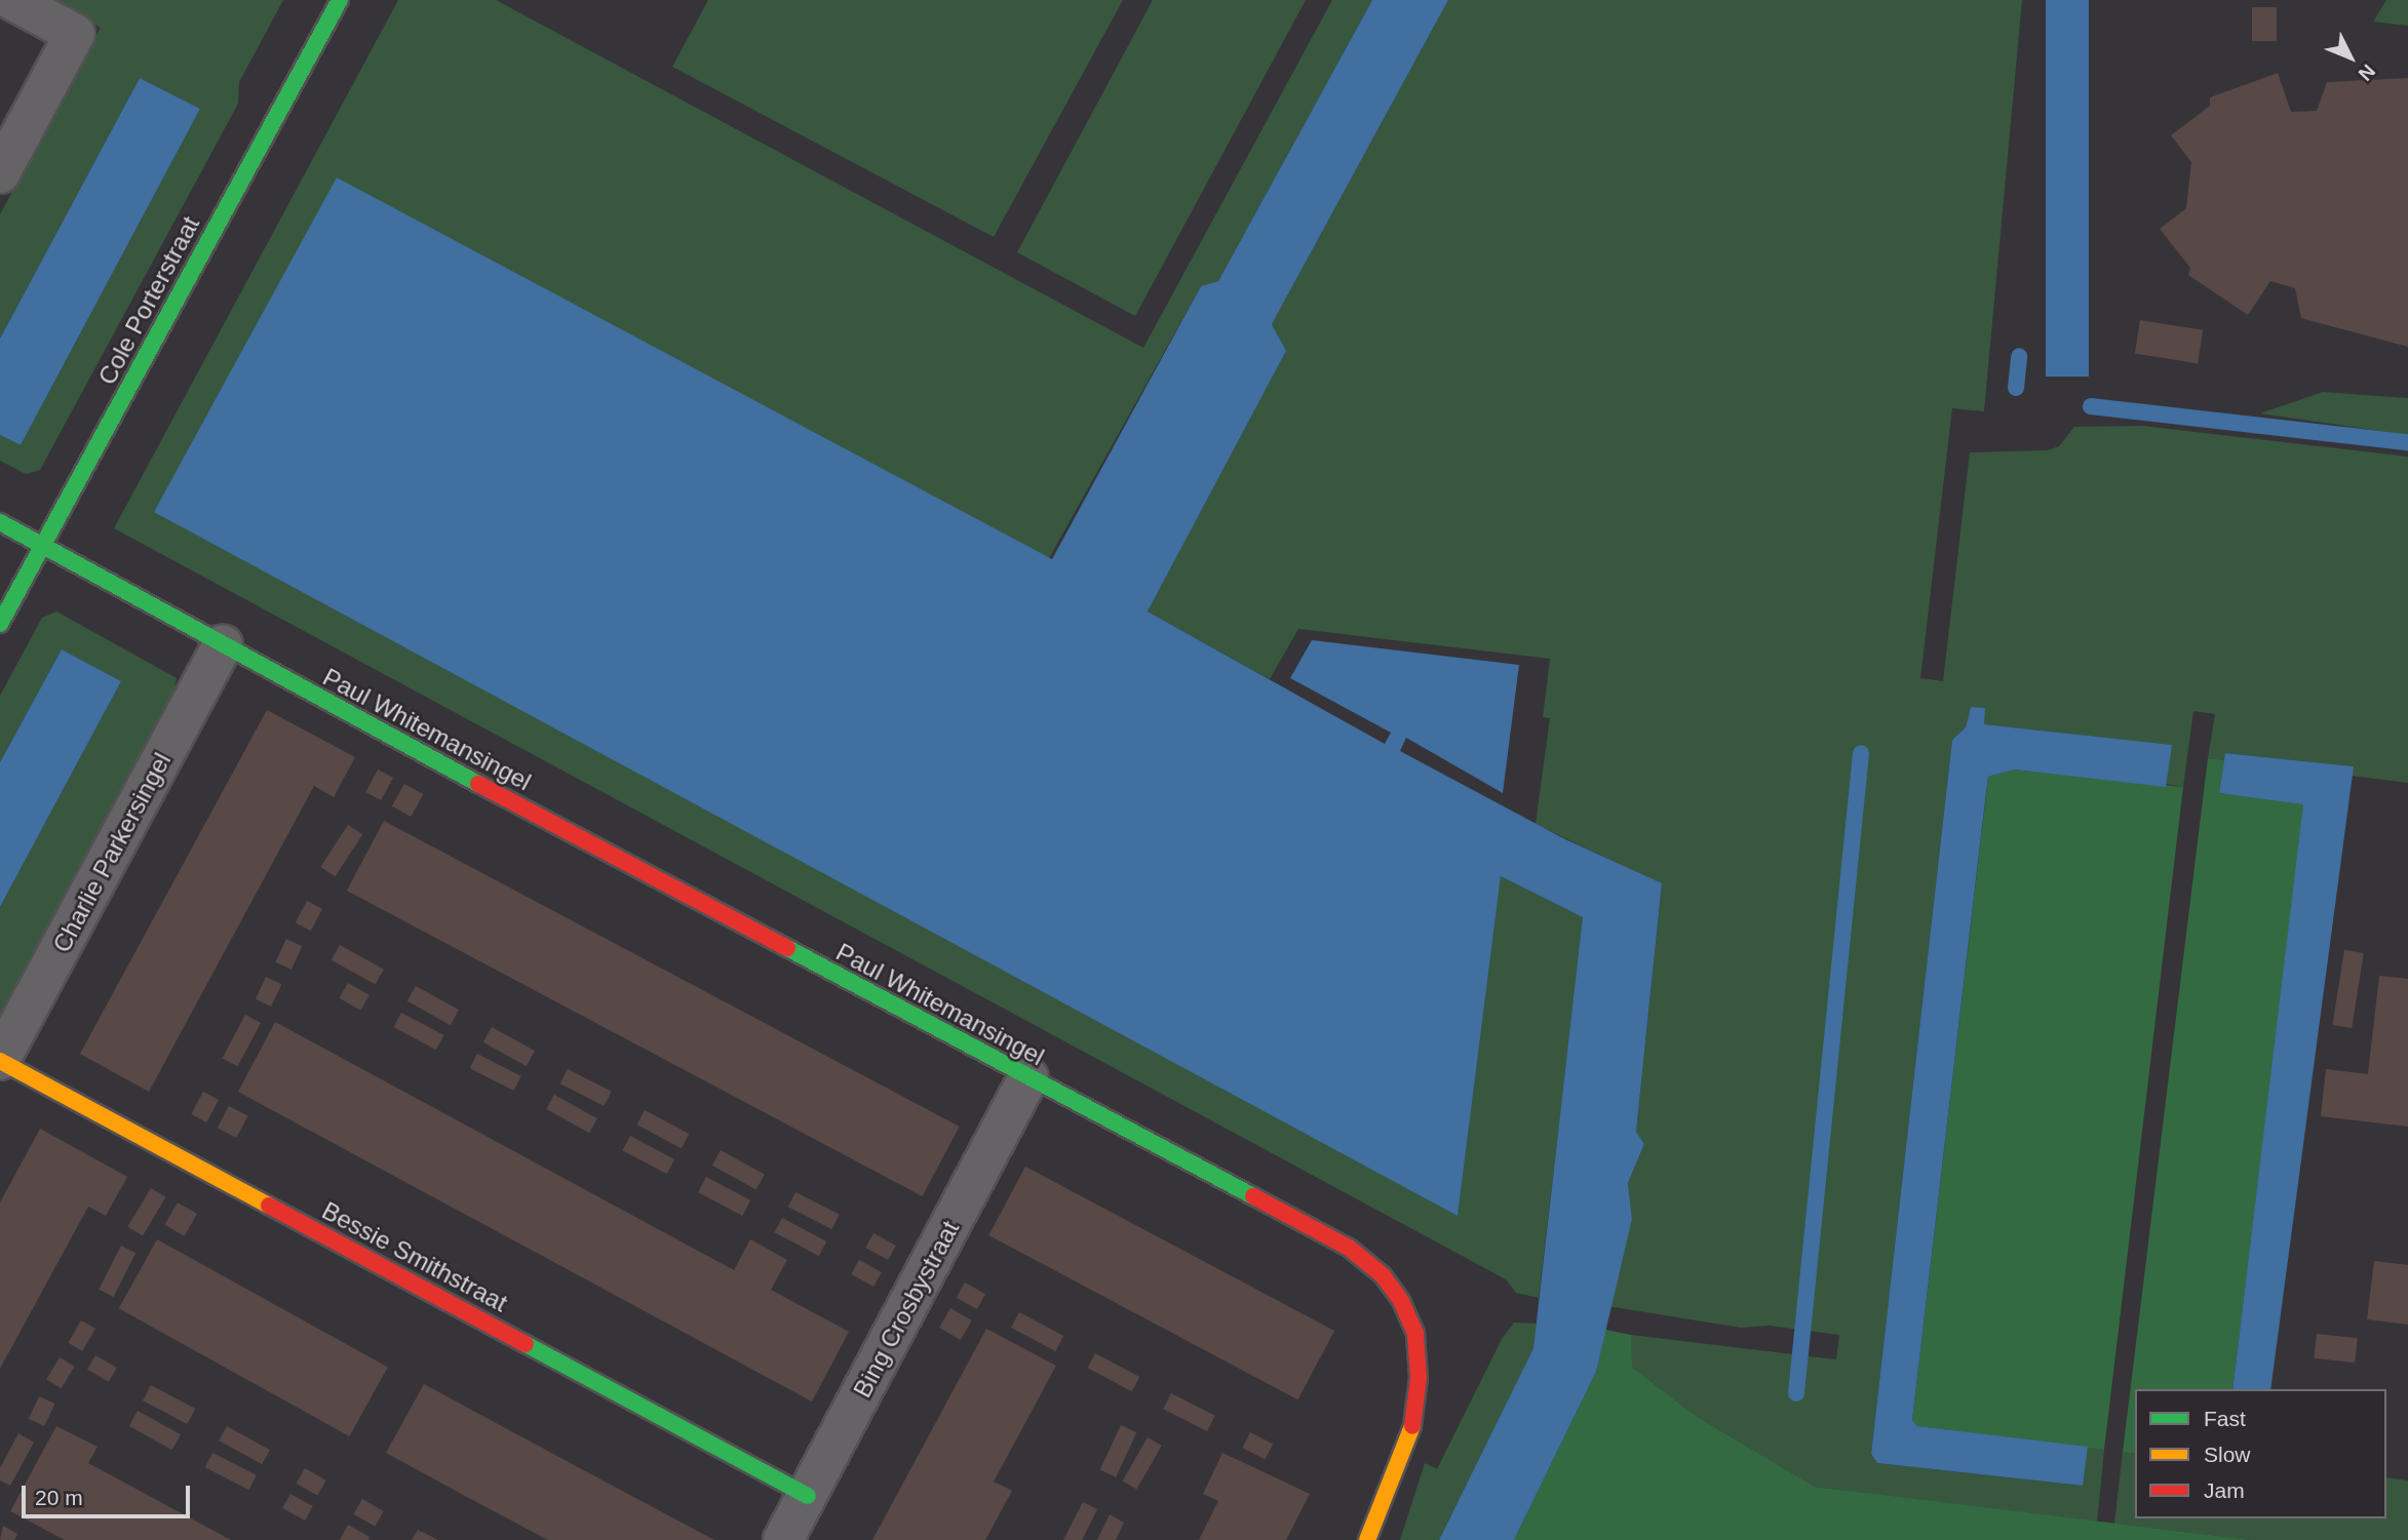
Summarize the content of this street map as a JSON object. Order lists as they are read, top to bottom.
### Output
{
  "streets": {
    "street": [
      "Cole Porterstraat",
      "Paul Whitemansingel",
      "Charlie Parkersingel",
      "Bessie Smithstraat",
      "Bing Crosbystraat"
    ]
  },
  "crossings": [
    ["Cole Porterstraat", "Paul Whitemansingel"],
    ["Paul Whitemansingel", "Charlie Parkersingel"],
    ["Paul Whitemansingel", "Bing Crosbystraat"],
    ["Charlie Parkersingel", "Bessie Smithstraat"],
    ["Bessie Smithstraat", "Bing Crosbystraat"]
  ],
  "legend": ["Fast", "Slow", "Jam"],
  "scale_bar": "20 m",
  "north": "bottom right"
}
